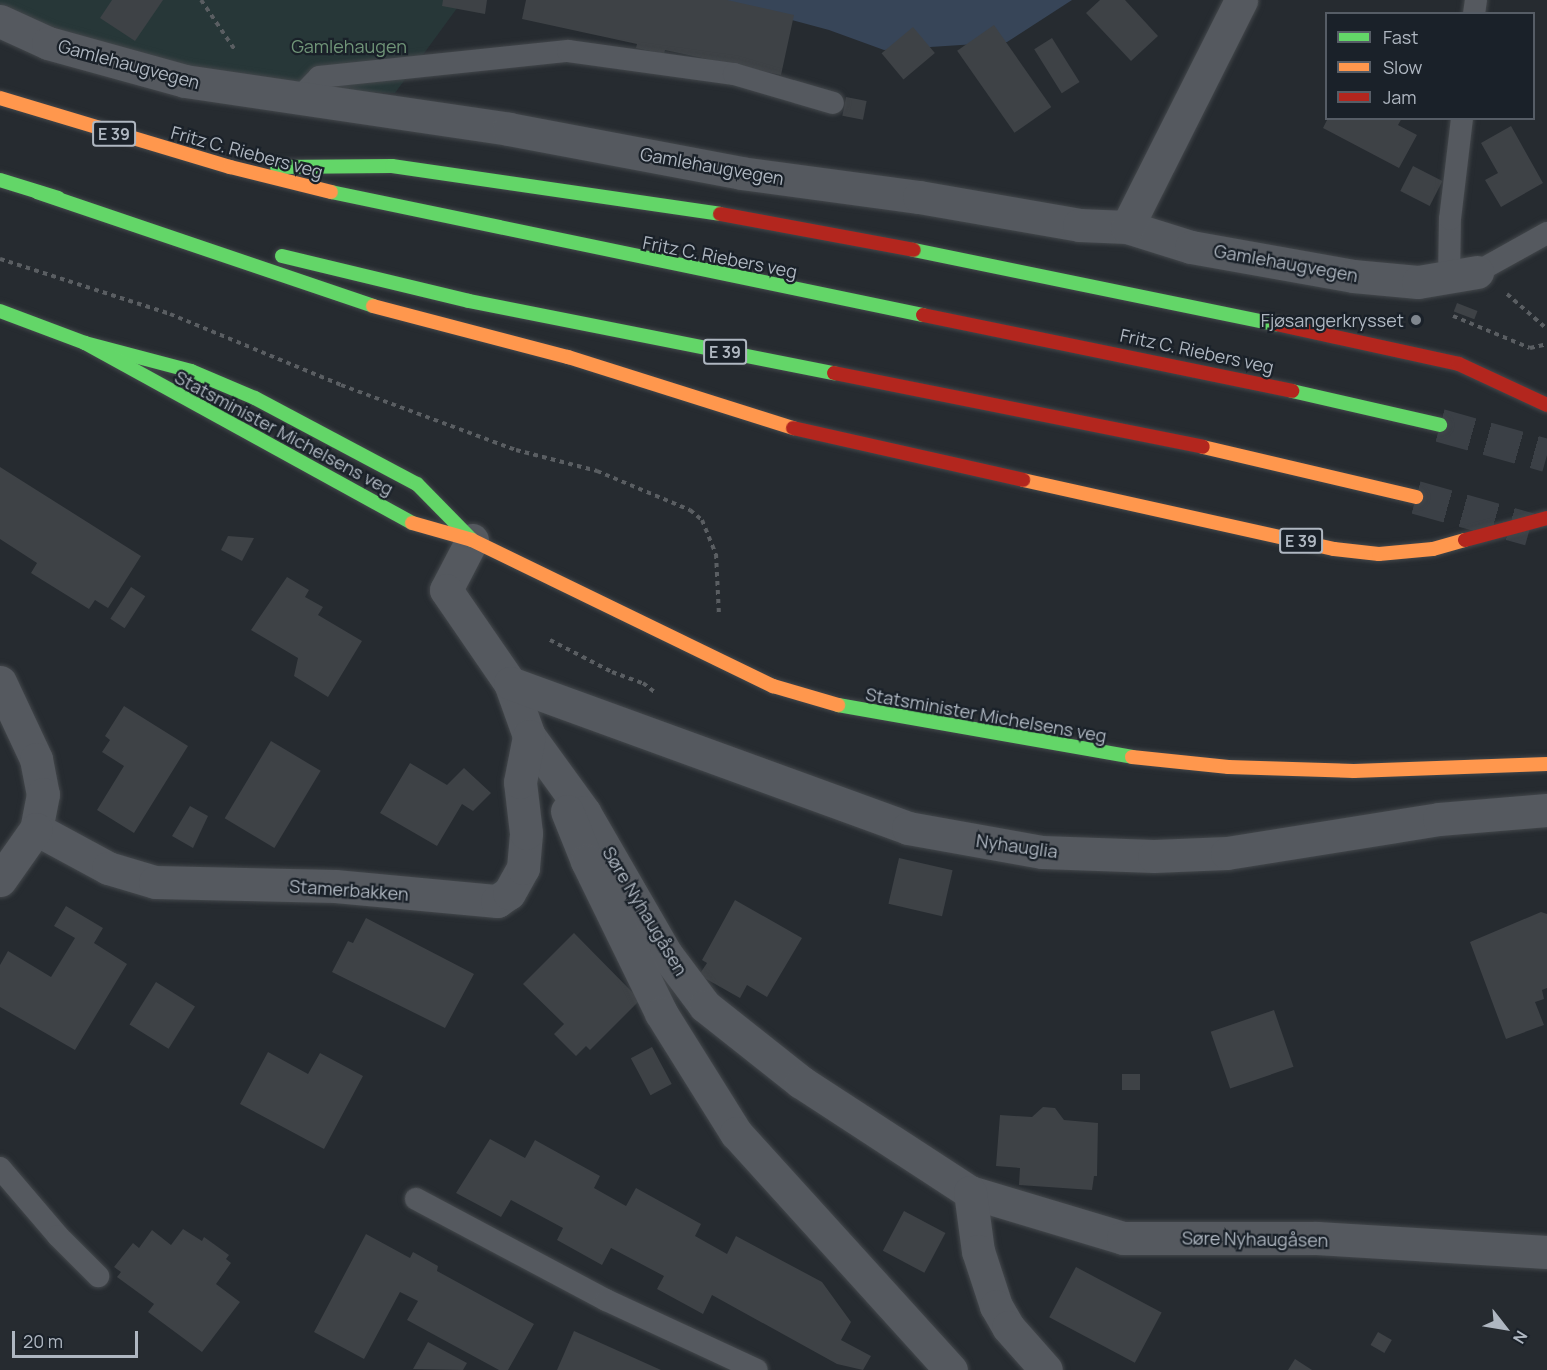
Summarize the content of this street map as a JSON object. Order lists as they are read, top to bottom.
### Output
{
  "streets": {
    "main road": ["E 39", "Fritz C. Riebers veg", "Statsminister Michelsens veg"],
    "street": [
      "Gamlehaugvegen",
      "Nyhauglia",
      "Stamerbakken",
      "Søre Nyhaugåsen"
    ]
  },
  "crossings": [
    ["E 39", "Fritz C. Riebers veg"],
    ["Statsminister Michelsens veg", "Søre Nyhaugåsen"],
    ["Nyhauglia", "Søre Nyhaugåsen"],
    ["Stamerbakken", "Søre Nyhaugåsen"]
  ],
  "parks": ["Gamlehaugen"],
  "places": ["Fjøsangerkrysset"],
  "legend": ["Fast", "Slow", "Jam"],
  "scale_bar": "20 m",
  "north": "bottom right"
}
